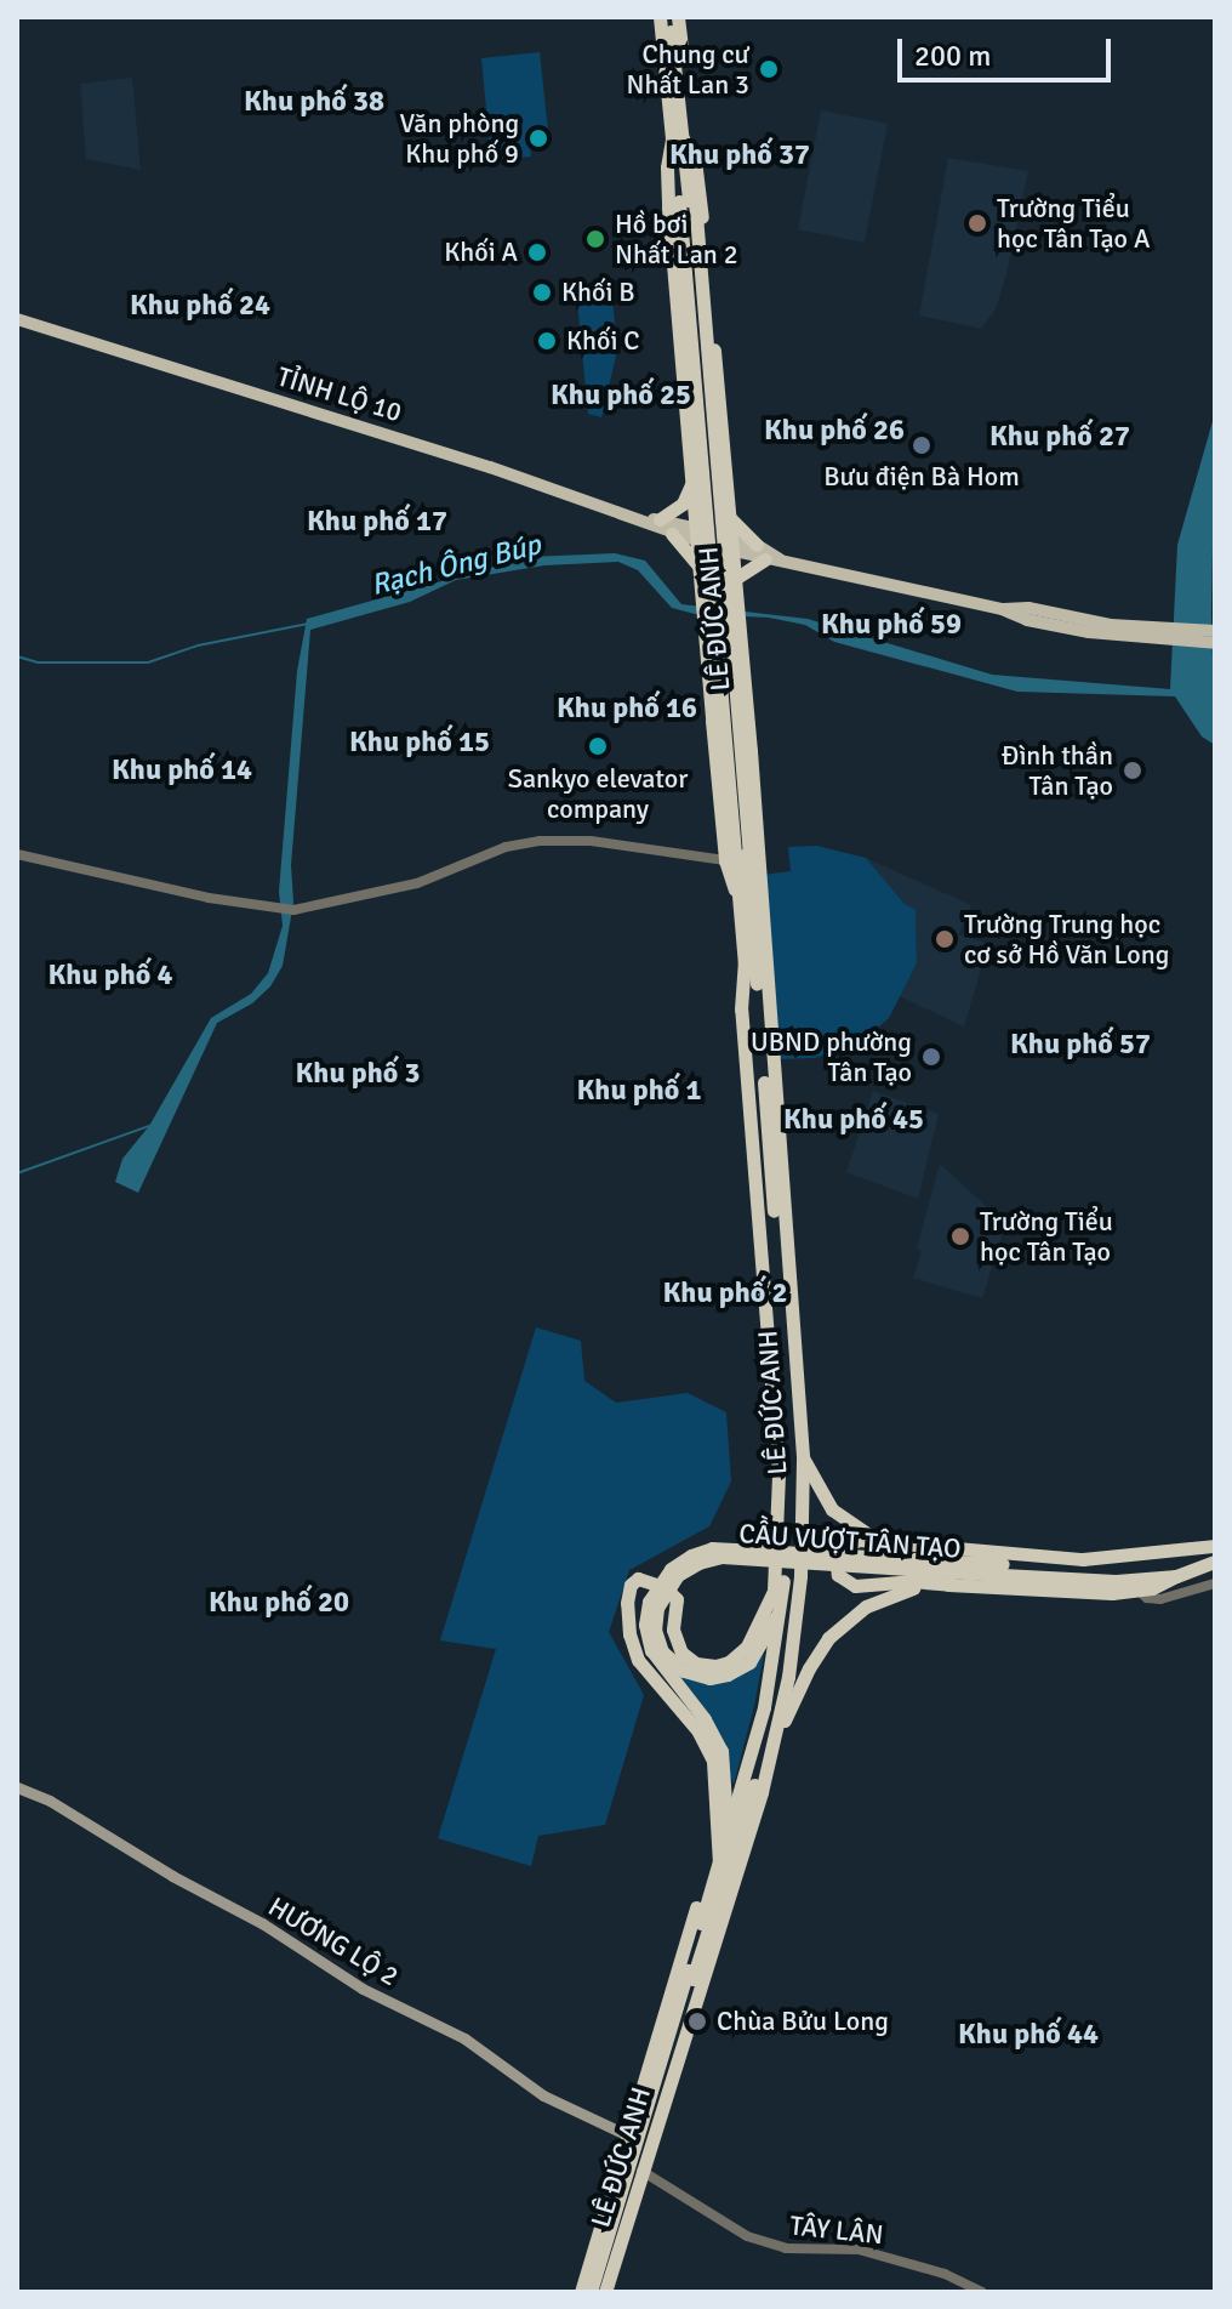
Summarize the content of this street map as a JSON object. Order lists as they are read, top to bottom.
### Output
{
  "streets": {
    "highway": ["LÊ ĐỨC ANH"],
    "main road": ["TỈNH LỘ 10", "HƯƠNG LỘ 2"],
    "street": ["TÂY LÂN"]
  },
  "crossings": [
    ["TỈNH LỘ 10", "LÊ ĐỨC ANH"],
    ["LÊ ĐỨC ANH", "HƯƠNG LỘ 2"],
    ["LÊ ĐỨC ANH", "TÂY LÂN"]
  ],
  "districts": [
    "Khu phố 38",
    "Khu phố 37",
    "Khu phố 24",
    "Khu phố 25",
    "Khu phố 26",
    "Khu phố 27",
    "Khu phố 17",
    "Khu phố 59",
    "Khu phố 16",
    "Khu phố 15",
    "Khu phố 14",
    "Khu phố 4",
    "Khu phố 57",
    "Khu phố 3",
    "Khu phố 1",
    "Khu phố 45",
    "Khu phố 2",
    "Khu phố 20",
    "Khu phố 44"
  ],
  "water": ["Rạch Ông Búp"],
  "places": [
    "Chung cư Nhất Lan 3",
    "Văn phòng Khu phố 9",
    "Trường Tiểu học Tân Tạo A",
    "Hồ bơi Nhất Lan 2",
    "Khối A",
    "Khối B",
    "Khối C",
    "Bưu điện Bà Hom",
    "Sankyo elevator company",
    "Đình thần Tân Tạo",
    "Trường Trung học cơ sở Hồ Văn Long",
    "UBND phường Tân Tạo",
    "Trường Tiểu học Tân Tạo",
    "Chùa Bửu Long"
  ],
  "scale_bar": "200 m"
}
